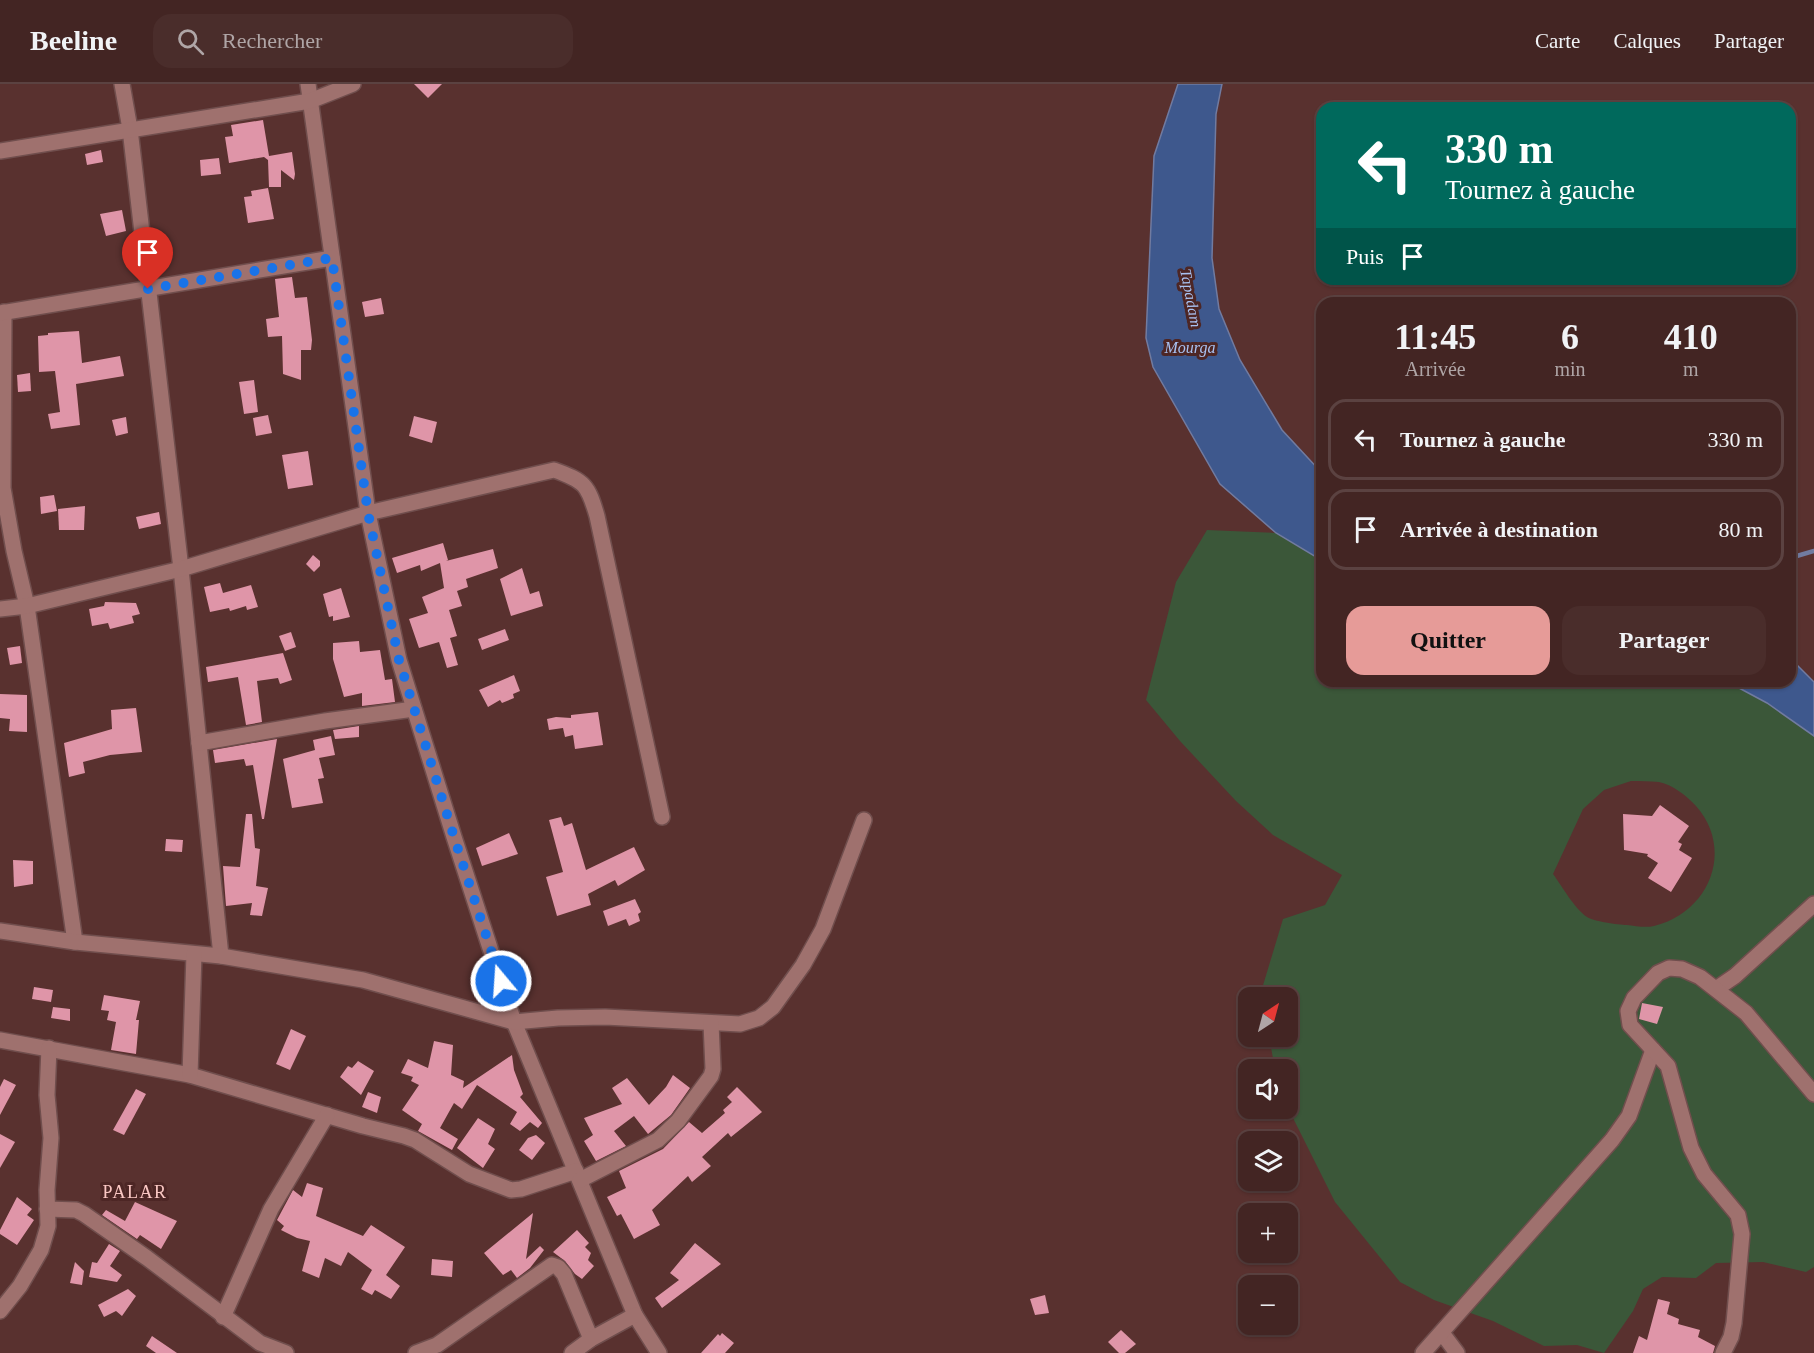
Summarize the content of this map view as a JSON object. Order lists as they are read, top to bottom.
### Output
{
  "districts": ["PALAR"],
  "water": ["Tapadam", "Mourga"],
  "north": "top right",
  "page": {
    "header": "Beeline",
    "search": "Rechercher",
    "nav": ["Carte", "Calques", "Partager"],
    "turn": ["330 m", "Tournez à gauche"],
    "then": "Puis",
    "eta": [
      "11:45",
      "Arrivée",
      "6",
      "min",
      "410",
      "m"
    ],
    "list": [
      {
        "name": "Tournez à gauche",
        "value": "330 m"
      },
      {
        "name": "Arrivée à destination",
        "value": "80 m"
      }
    ],
    "buttons": ["Quitter", "Partager"],
    "map_buttons": ["+", "−"]
  }
}
